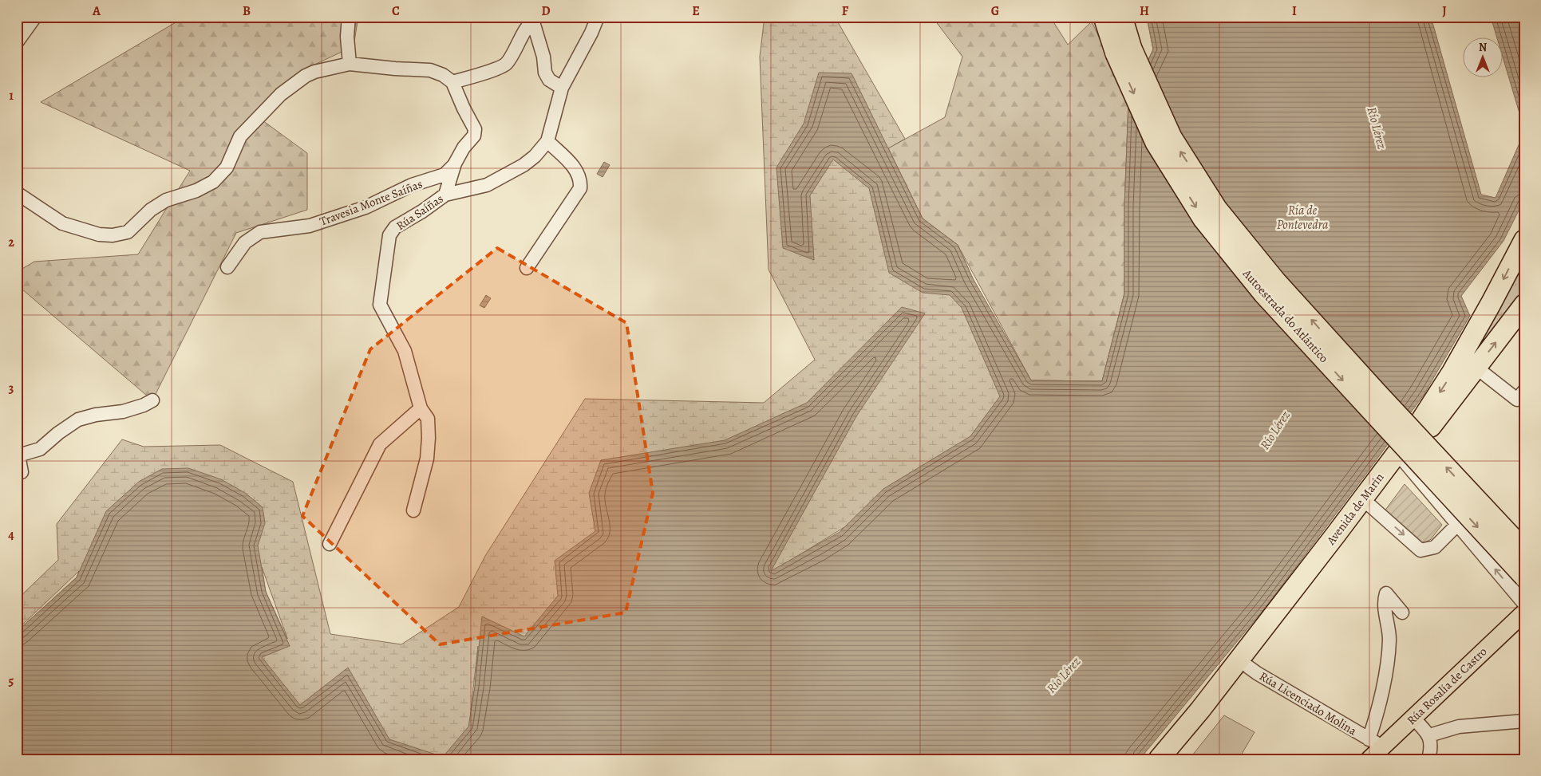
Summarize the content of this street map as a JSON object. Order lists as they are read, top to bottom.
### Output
{
  "streets": {
    "highway": ["Autoestrada do Atlántico", "Avenida de Marín"],
    "main road": ["Rúa Rosalía de Castro"],
    "street": ["Travesia Monte Saíñas", "Rúa Saíñas", "Rúa Licenciado Molina"]
  },
  "crossings": [
    ["Avenida de Marín", "Rúa Licenciado Molina"],
    ["Rúa Rosalía de Castro", "Rúa Licenciado Molina"]
  ],
  "water": ["Río Lérez", "Ría de Pontevedra"],
  "north": "top",
  "grid": {
    "columns": [
      "A",
      "B",
      "C",
      "D",
      "E",
      "F",
      "G",
      "H",
      "I",
      "J"
    ],
    "rows": [
      "1",
      "2",
      "3",
      "4",
      "5"
    ]
  }
}
